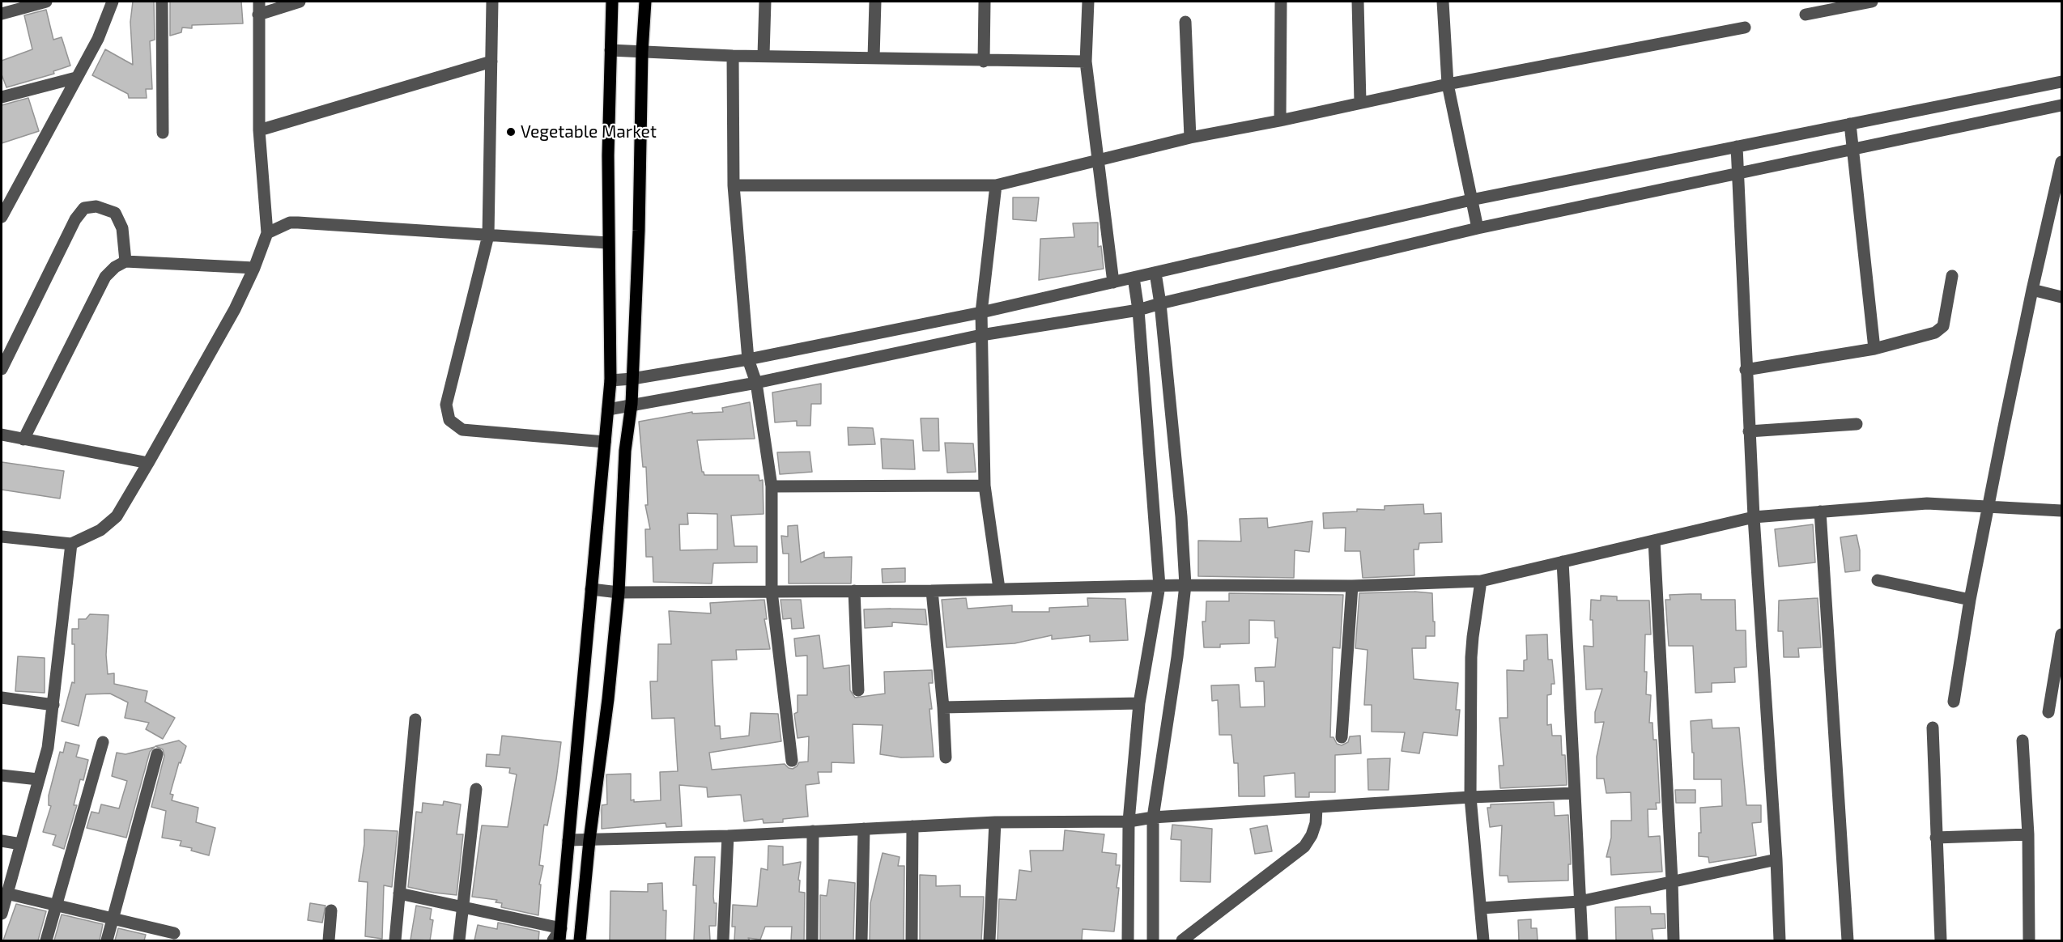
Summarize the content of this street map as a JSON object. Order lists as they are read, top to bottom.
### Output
{
  "places": ["Vegetable Market"]
}
